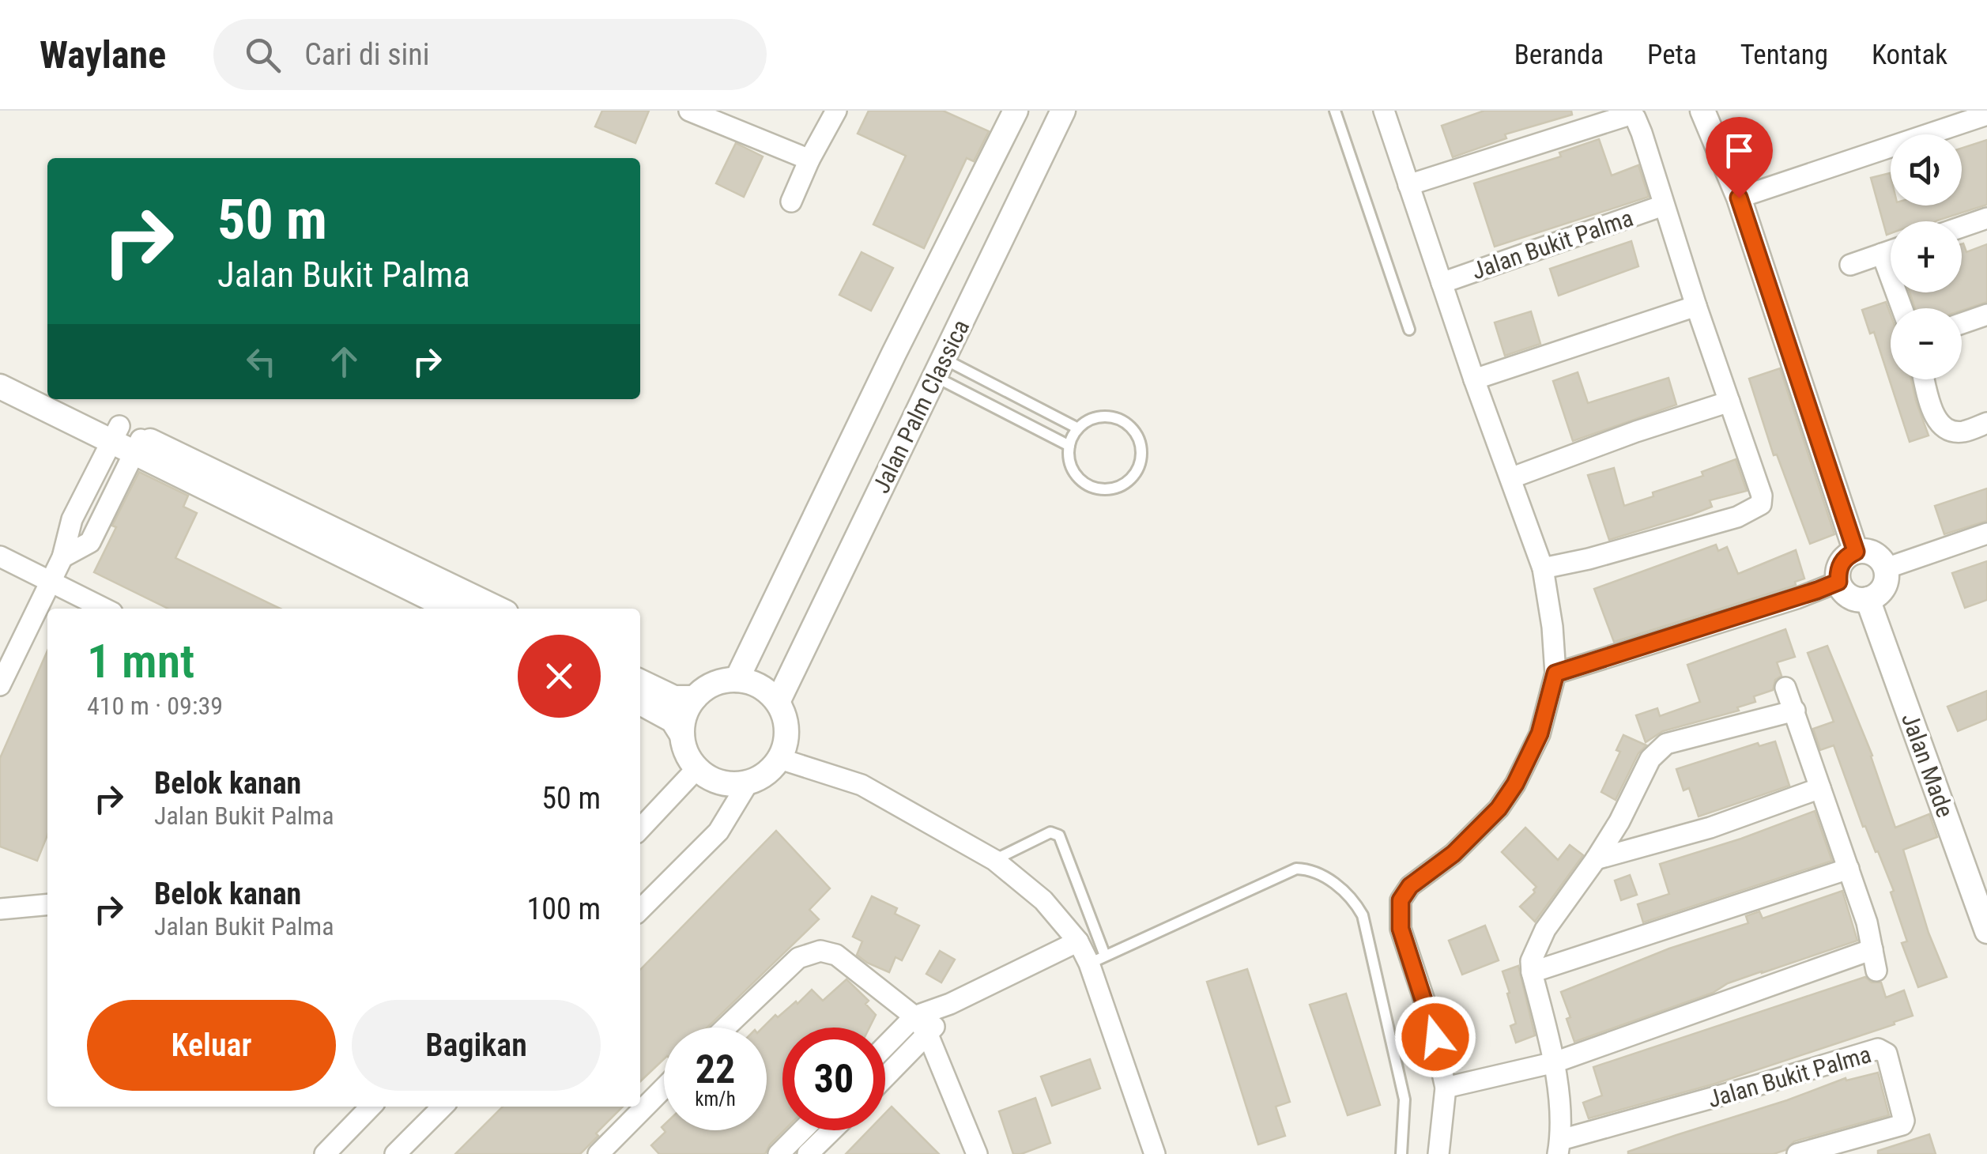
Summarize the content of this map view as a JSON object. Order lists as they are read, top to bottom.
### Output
{
  "streets": {
    "street": ["Jalan Bukit Palma", "Jalan Palm Classica", "Jalan Made"]
  },
  "page": {
    "header": "Waylane",
    "search": "Cari di sini",
    "nav": [
      "Beranda",
      "Peta",
      "Tentang",
      "Kontak"
    ],
    "map_buttons": ["+", "−"],
    "turn": ["50 m", "Jalan Bukit Palma"],
    "heading": ["1 mnt", "410 m · 09:39"],
    "list": [
      {
        "name": "Belok kanan",
        "note": "Jalan Bukit Palma",
        "value": "50 m"
      },
      {
        "name": "Belok kanan",
        "note": "Jalan Bukit Palma",
        "value": "100 m"
      }
    ],
    "buttons": ["Keluar", "Bagikan"],
    "speed": "22 km/h",
    "limit": "30"
  }
}
